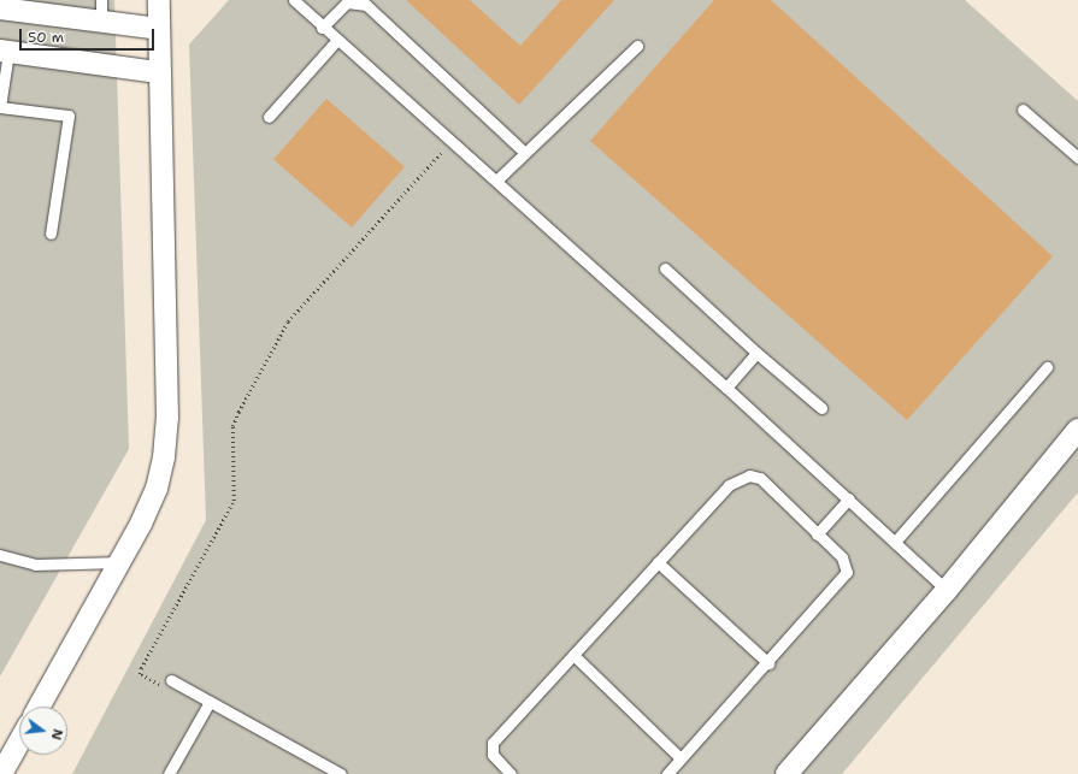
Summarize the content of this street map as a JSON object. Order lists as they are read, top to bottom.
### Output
{
  "scale_bar": "50 m",
  "north": "right"
}
